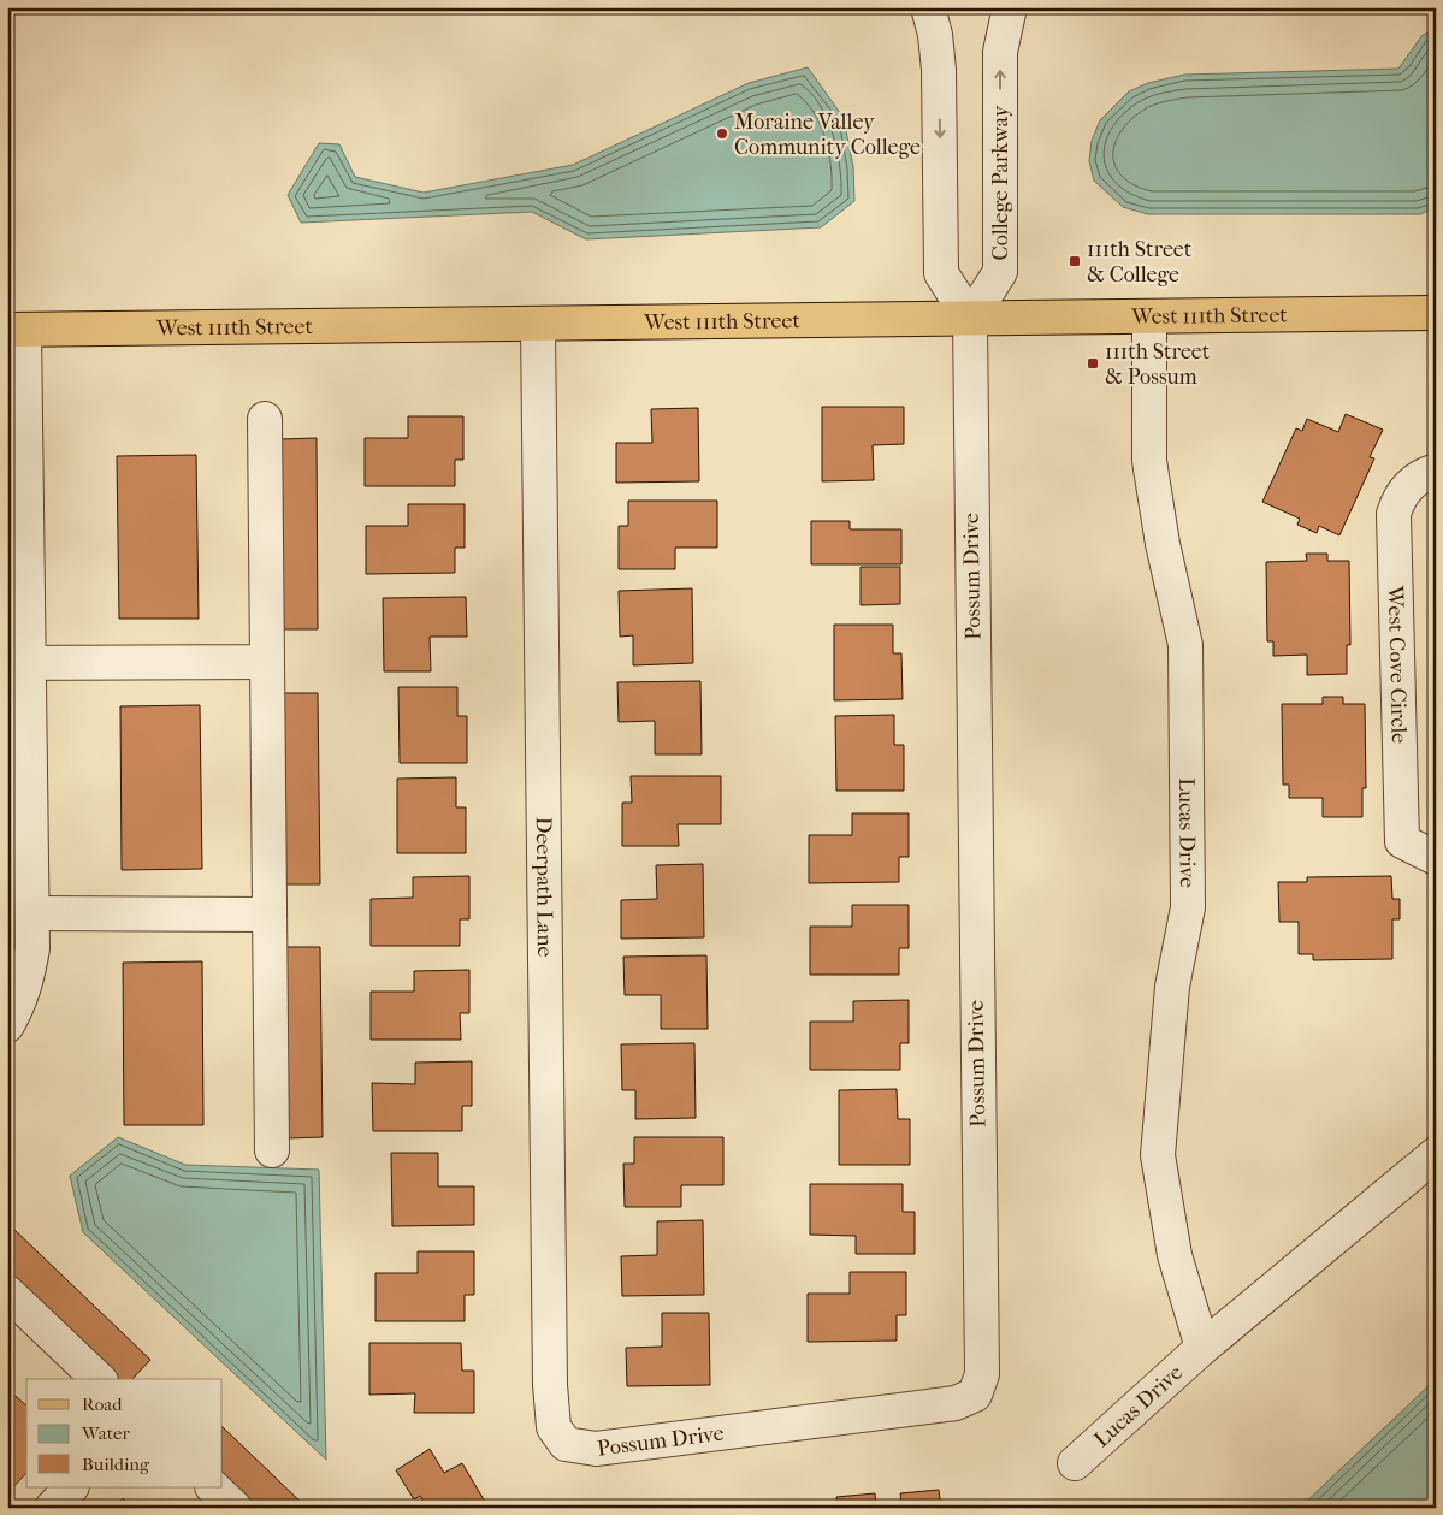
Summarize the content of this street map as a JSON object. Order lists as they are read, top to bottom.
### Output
{
  "streets": {
    "main road": ["West 111th Street"],
    "street": [
      "College Parkway",
      "Possum Drive",
      "West Cove Circle",
      "Lucas Drive",
      "Deerpath Lane"
    ]
  },
  "crossings": [
    ["College Parkway", "West 111th Street"],
    ["College Parkway", "Possum Drive"],
    ["West 111th Street", "Possum Drive"],
    ["West 111th Street", "Lucas Drive"],
    ["West 111th Street", "Deerpath Lane"],
    ["Possum Drive", "Deerpath Lane"]
  ],
  "places": {
    "other": ["Moraine Valley Community College"],
    "transit": ["111th Street & College", "111th Street & Possum"]
  },
  "legend": ["Road", "Water", "Building"]
}
